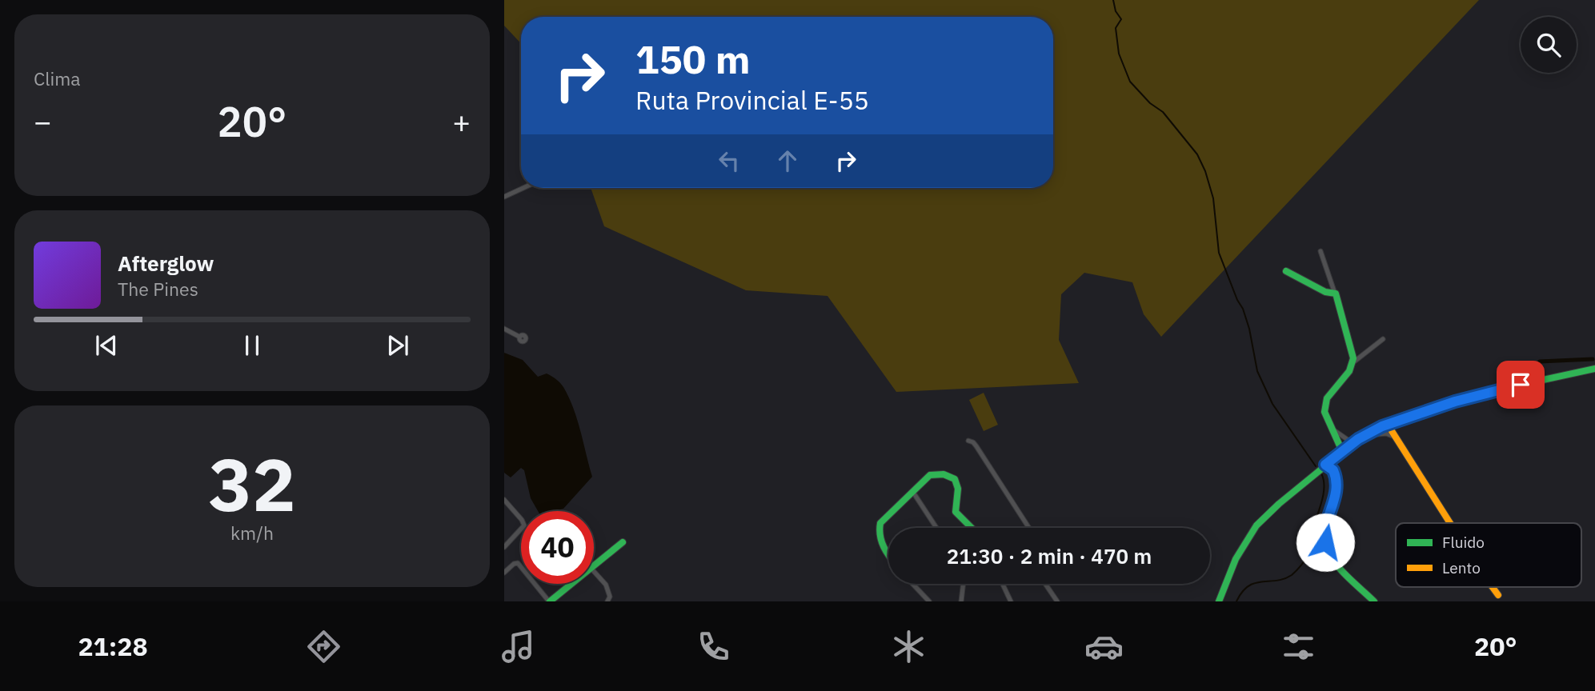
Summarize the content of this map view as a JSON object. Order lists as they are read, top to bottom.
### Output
{
  "legend": ["Fluido", "Lento"],
  "page": {
    "tile": [
      "Clima",
      ["32", "km/h"]
    ],
    "turn": ["150 m", "Ruta Provincial E-55"],
    "heat": ["−", "20°", "+"],
    "song": ["Afterglow", "The Pines"],
    "limit": "40",
    "trip": "21:30 · 2 min · 470 m",
    "tabs": ["21:28", "20°"]
  }
}
